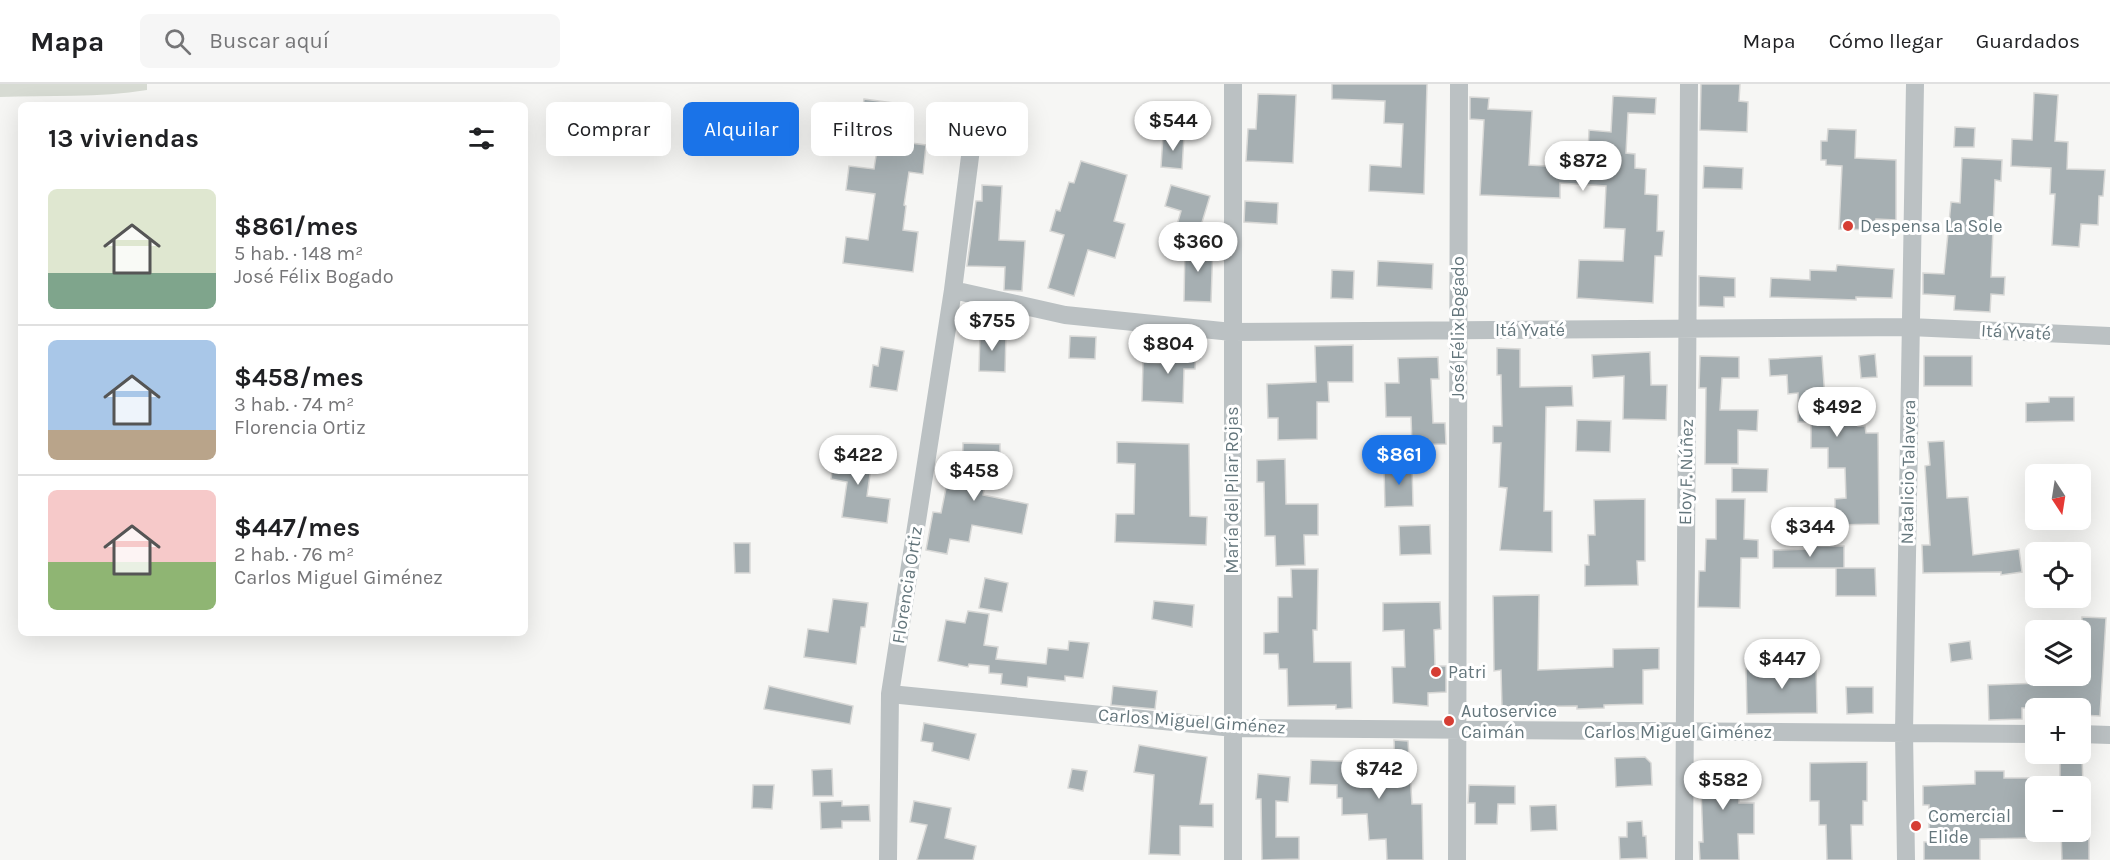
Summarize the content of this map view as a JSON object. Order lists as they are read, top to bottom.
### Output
{
  "streets": {
    "street": [
      "José Félix Bogado",
      "Itá Yvaté",
      "Eloy F. Núñez",
      "Natalicio Talavera",
      "María del Pilar Rojas",
      "Florencia Ortiz",
      "Carlos Miguel Giménez"
    ]
  },
  "crossings": [
    ["José Félix Bogado", "Itá Yvaté"],
    ["José Félix Bogado", "Carlos Miguel Giménez"],
    ["Itá Yvaté", "Eloy F. Núñez"],
    ["Itá Yvaté", "Natalicio Talavera"],
    ["Itá Yvaté", "María del Pilar Rojas"],
    ["Itá Yvaté", "Florencia Ortiz"],
    ["Eloy F. Núñez", "Carlos Miguel Giménez"],
    ["Natalicio Talavera", "Carlos Miguel Giménez"],
    ["María del Pilar Rojas", "Carlos Miguel Giménez"],
    ["Florencia Ortiz", "Carlos Miguel Giménez"]
  ],
  "places": [
    "Despensa La Sole",
    "Patri",
    "Autoservice Caimán",
    "Comercial Elide"
  ],
  "north": "bottom",
  "page": {
    "header": "Mapa",
    "search": "Buscar aquí",
    "nav": ["Mapa", "Cómo llegar", "Guardados"],
    "price": [
      "$544",
      "$872",
      "$360",
      "$755",
      "$804",
      "$492",
      "$422",
      "$861",
      "$458",
      "$344",
      "$447",
      "$742",
      "$582"
    ],
    "chip": [
      "Comprar",
      "Alquilar",
      "Filtros",
      "Nuevo"
    ],
    "heading": "13 viviendas",
    "list": [
      {
        "name": "$861/mes",
        "note": "5 hab. · 148 m² · José Félix Bogado"
      },
      {
        "name": "$458/mes",
        "note": "3 hab. · 74 m² · Florencia Ortiz"
      },
      {
        "name": "$447/mes",
        "note": "2 hab. · 76 m² · Carlos Miguel Giménez"
      }
    ],
    "map_buttons": ["+", "−"]
  }
}
